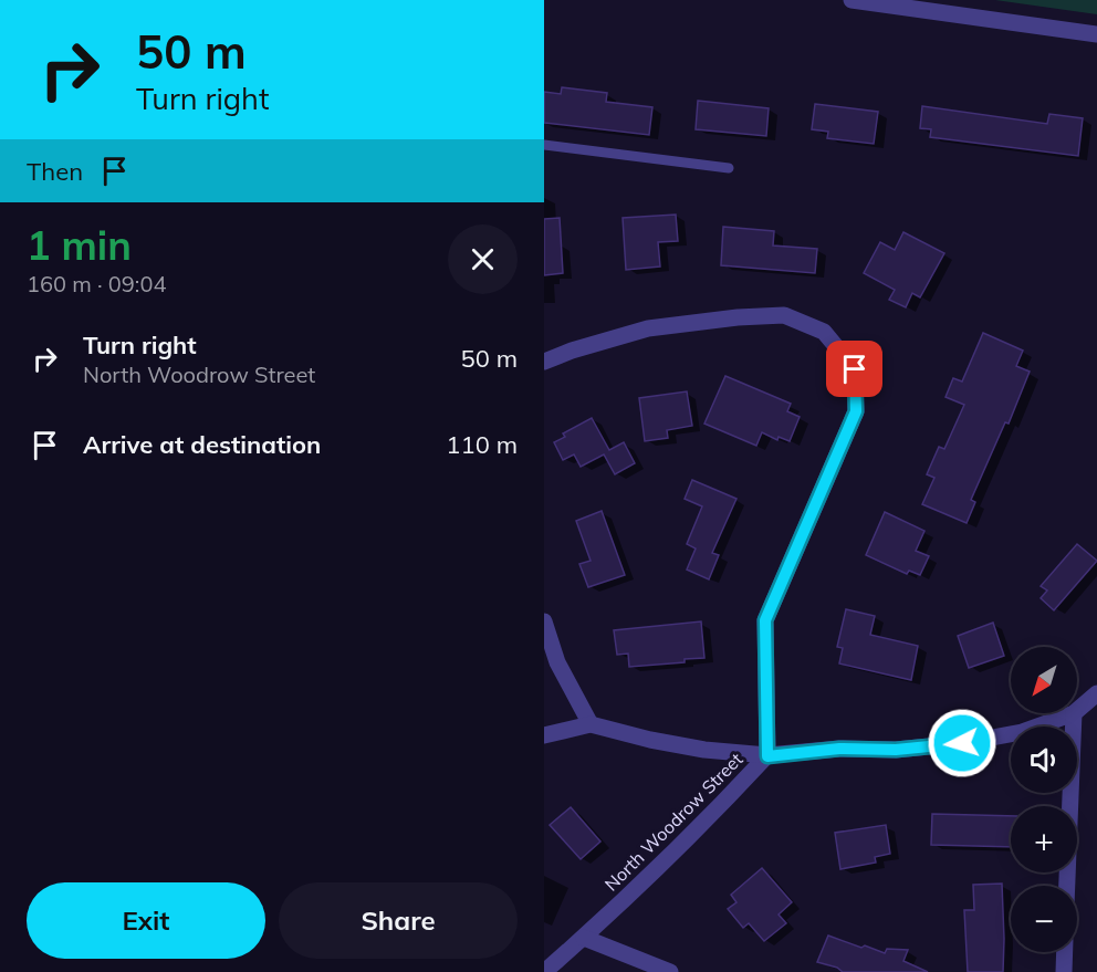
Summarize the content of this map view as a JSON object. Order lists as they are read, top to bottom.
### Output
{
  "streets": {
    "street": ["North Woodrow Street"]
  },
  "north": "bottom left",
  "page": {
    "turn": ["50 m", "Turn right"],
    "then": "Then",
    "heading": ["1 min", "160 m · 09:04"],
    "list": [
      {
        "name": "Turn right",
        "note": "North Woodrow Street",
        "value": "50 m"
      },
      {
        "name": "Arrive at destination",
        "value": "110 m"
      }
    ],
    "map_buttons": ["+", "−"],
    "buttons": ["Exit", "Share"]
  }
}
